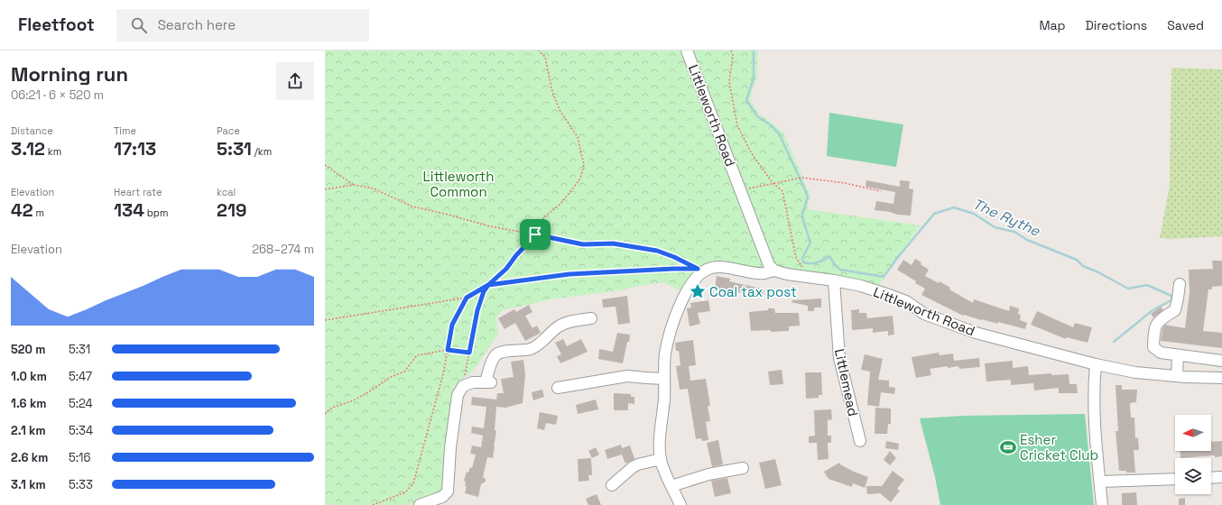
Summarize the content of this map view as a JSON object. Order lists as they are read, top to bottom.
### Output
{
  "streets": {
    "street": ["Littleworth Road", "Littlemead"]
  },
  "crossings": [
    ["Littleworth Road", "Littlemead"]
  ],
  "water": ["The Rythe"],
  "parks": ["Littleworth Common"],
  "places": {
    "place": ["Coal tax post"],
    "sports": ["Esher Cricket Club"]
  },
  "north": "left",
  "page": {
    "header": "Fleetfoot",
    "search": "Search here",
    "nav": ["Map", "Directions", "Saved"],
    "heading": ["Morning run", "06:21 · 6 × 520 m"],
    "stats": [
      ["Distance", "3.12 km"],
      ["Time", "17:13"],
      ["Pace", "5:31 /km"],
      ["Elevation", "42 m"],
      ["Heart rate", "134 bpm"],
      ["kcal", "219"]
    ],
    "chart": ["Elevation", "268–274 m"],
    "list": [
      {
        "name": "520 m",
        "note": "5:31"
      },
      {
        "name": "1.0 km",
        "note": "5:47"
      },
      {
        "name": "1.6 km",
        "note": "5:24"
      },
      {
        "name": "2.1 km",
        "note": "5:34"
      },
      {
        "name": "2.6 km",
        "note": "5:16"
      },
      {
        "name": "3.1 km",
        "note": "5:33"
      }
    ]
  }
}
